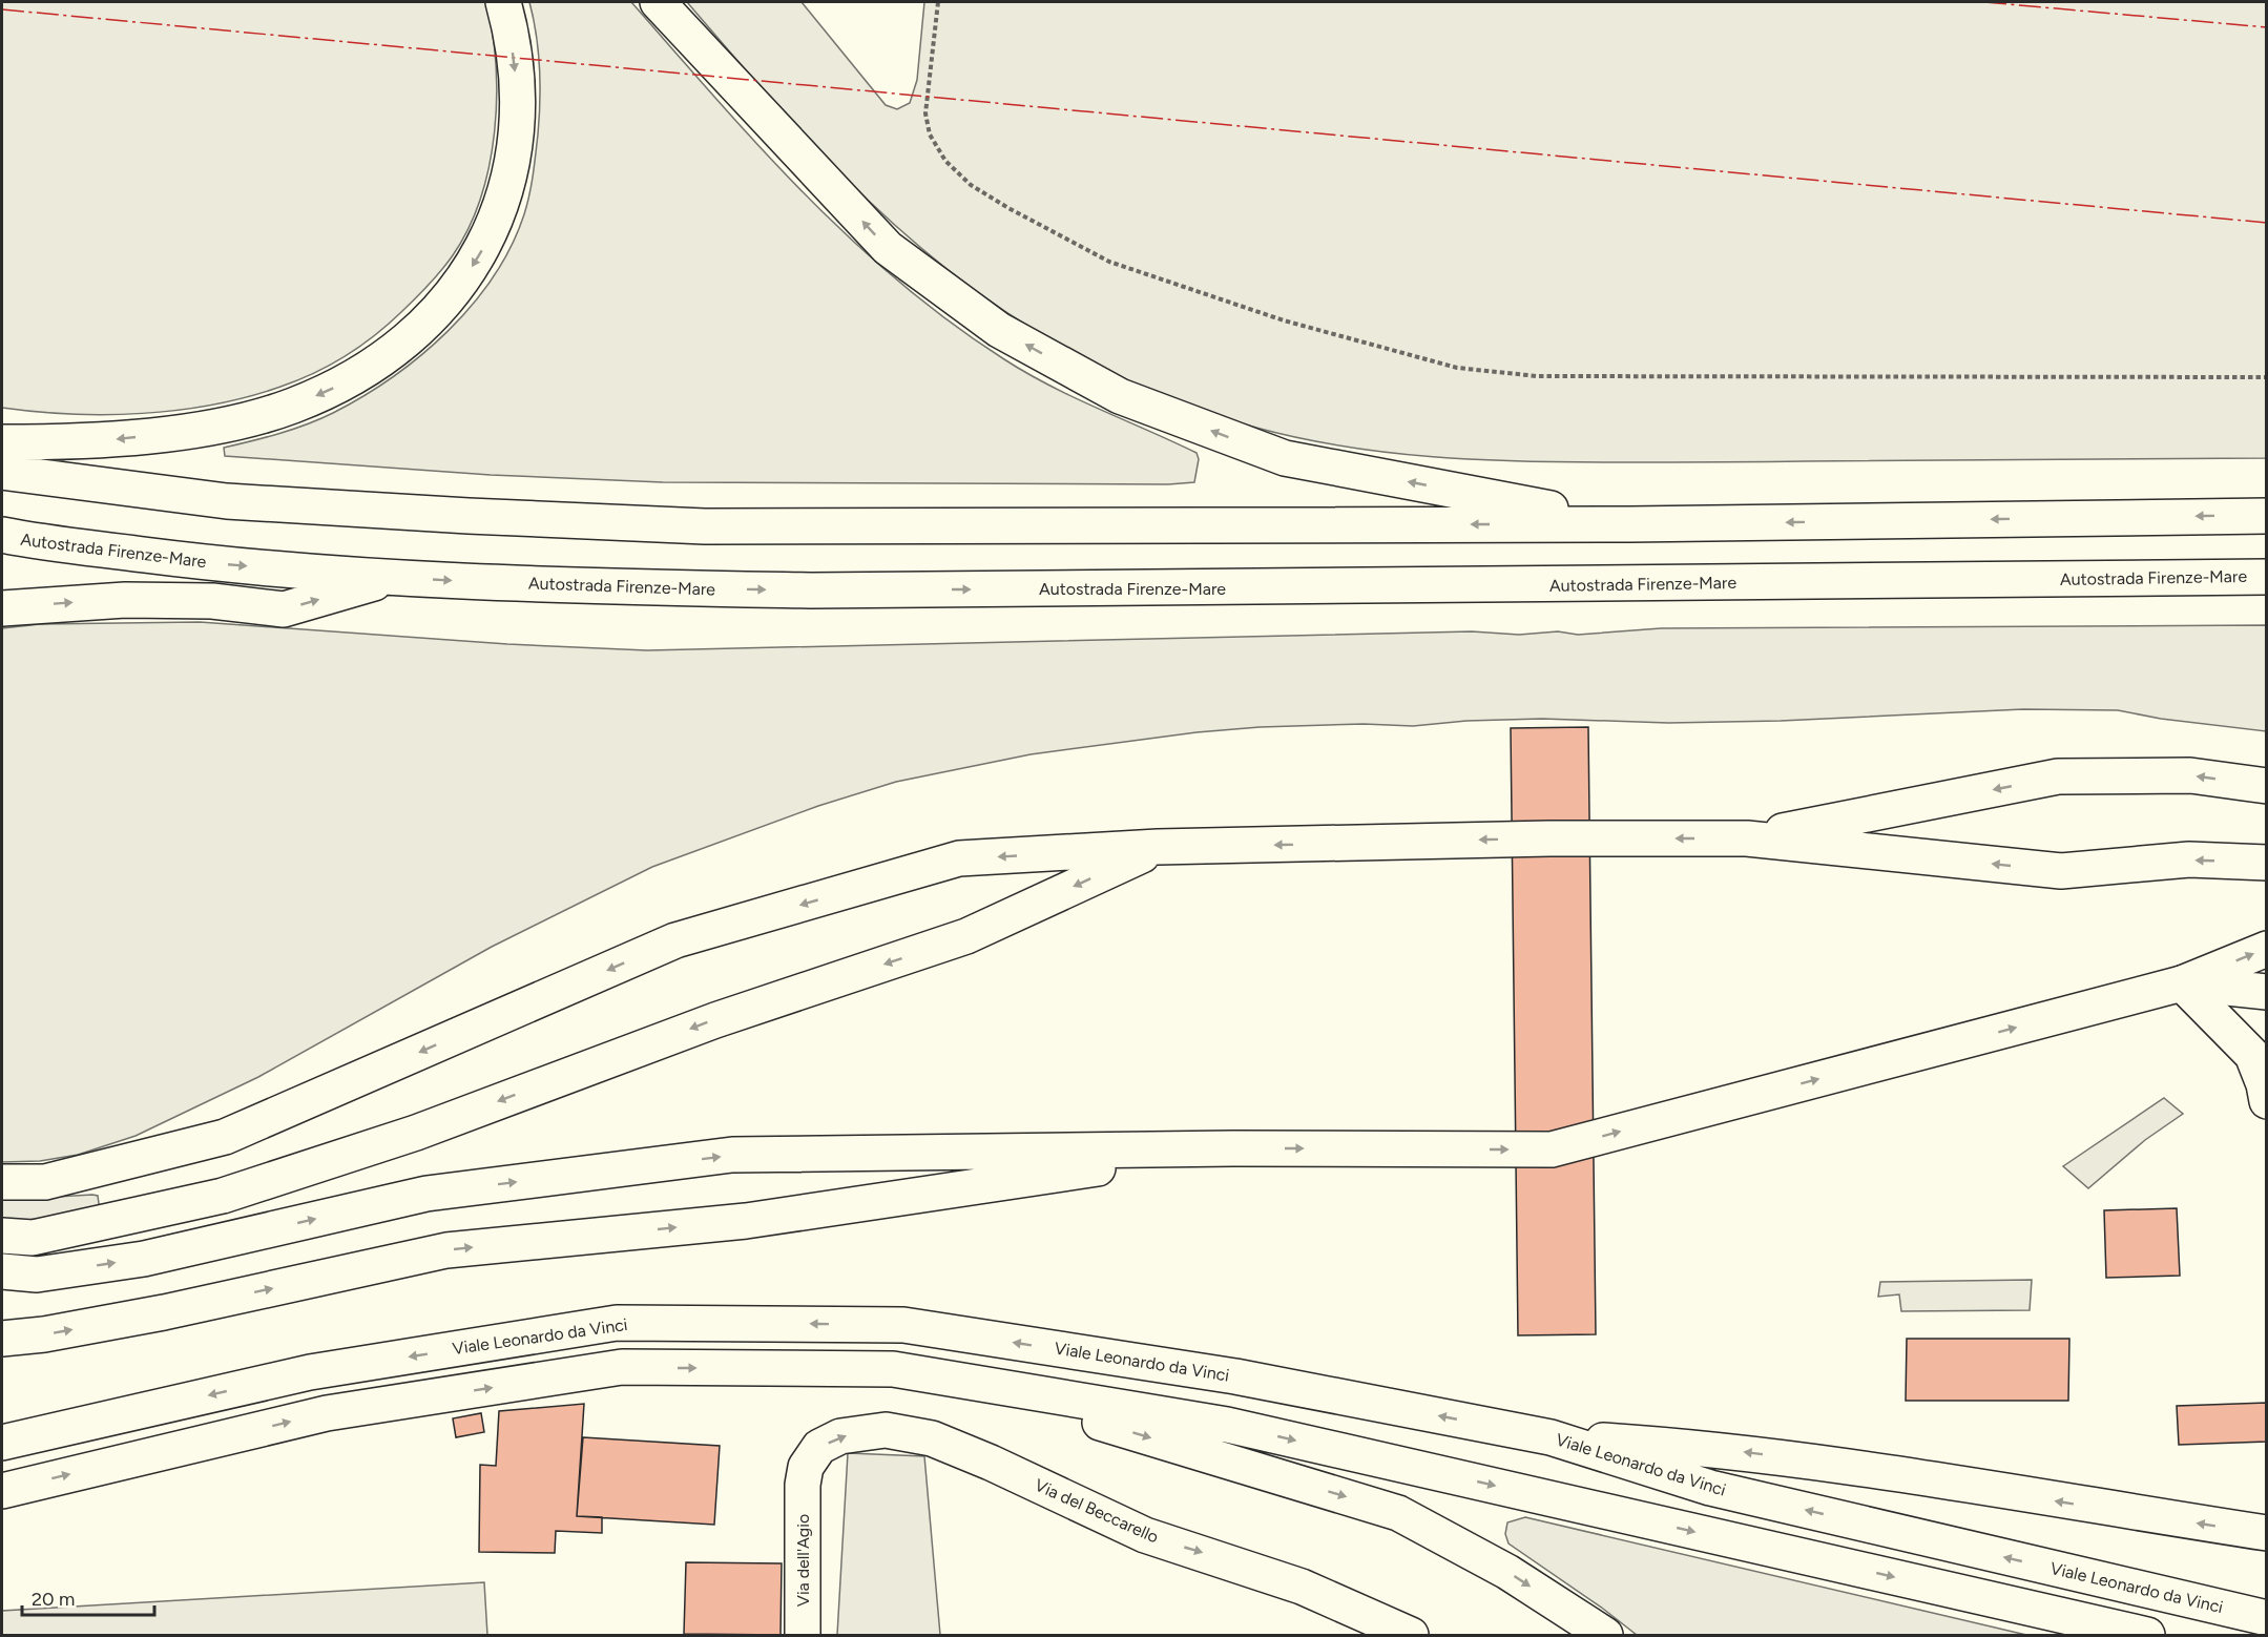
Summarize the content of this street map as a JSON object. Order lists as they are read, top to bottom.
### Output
{
  "streets": {
    "main road": [
      "Autostrada Firenze-Mare",
      "Viale Leonardo da Vinci",
      "Via del Beccarello",
      "Via dell'Agio"
    ]
  },
  "crossings": [
    ["Via del Beccarello", "Via dell'Agio"]
  ],
  "scale_bar": "20 m"
}
